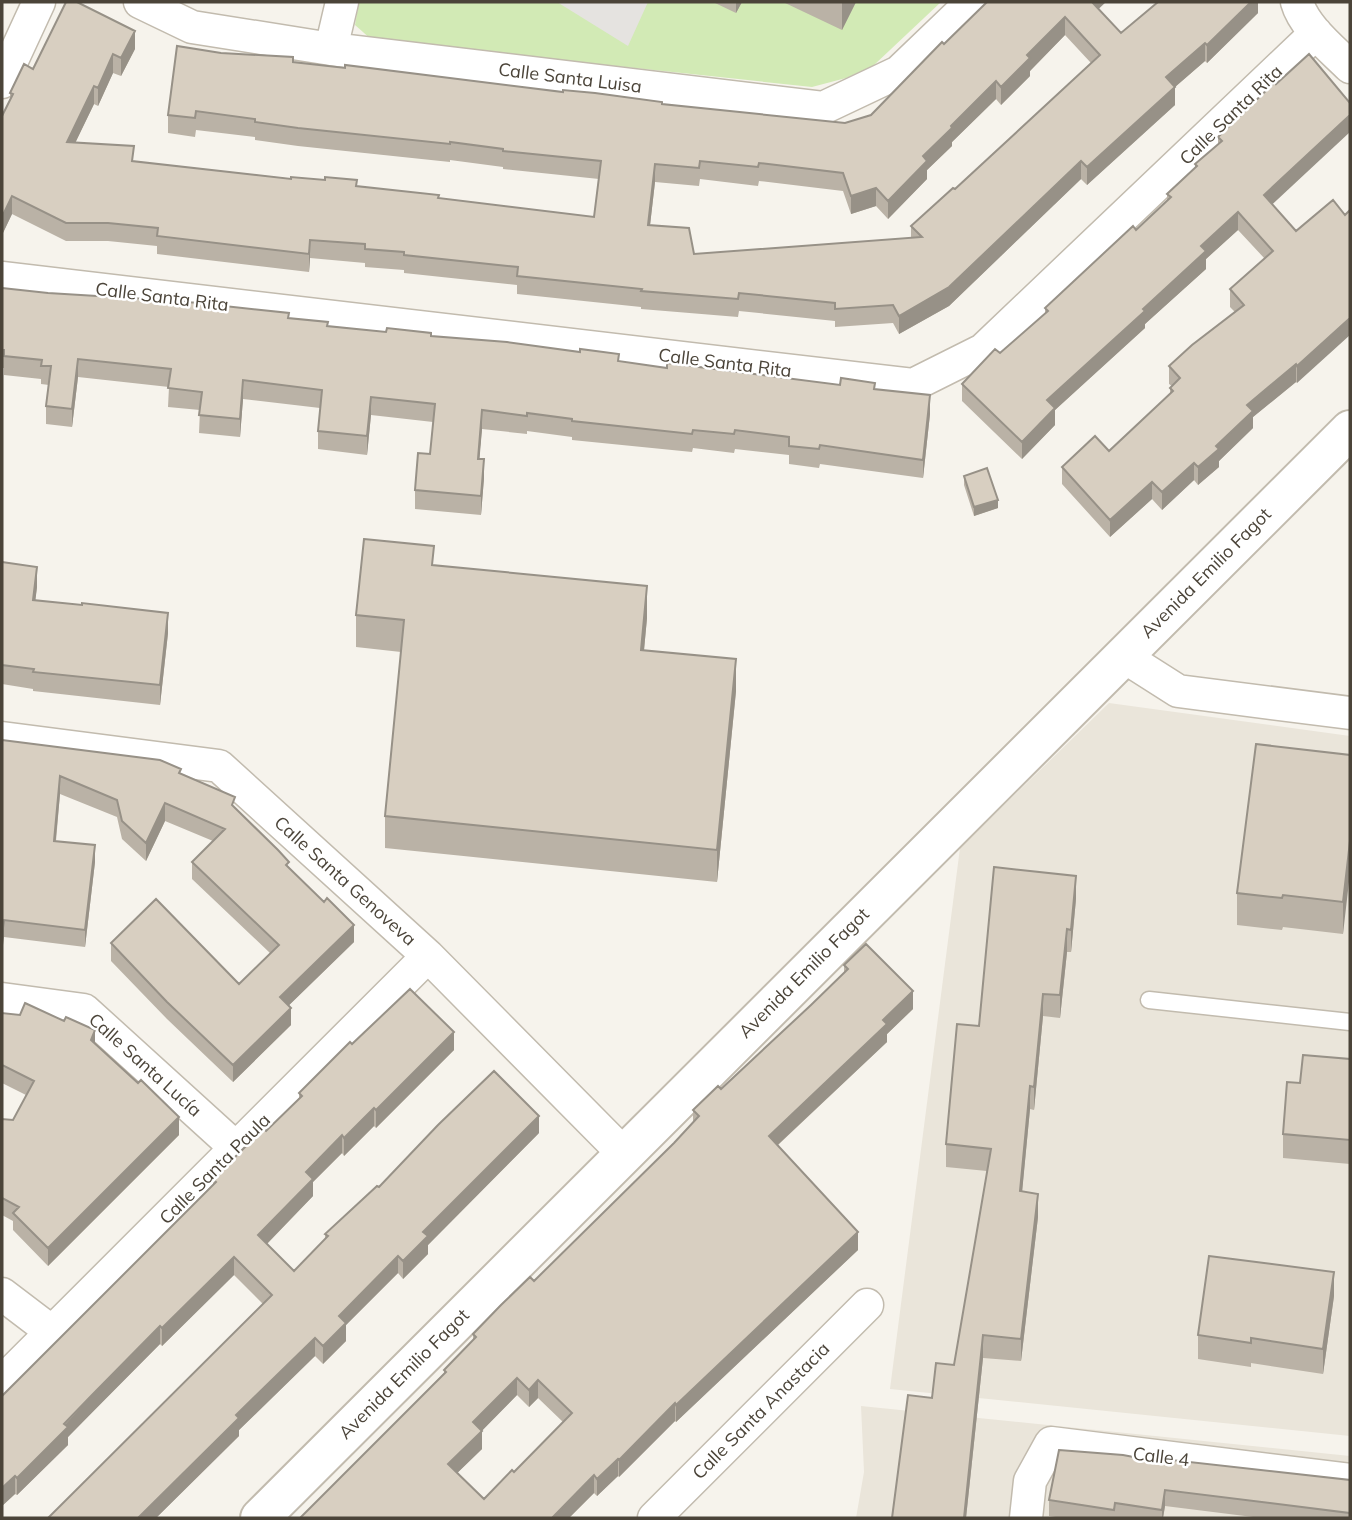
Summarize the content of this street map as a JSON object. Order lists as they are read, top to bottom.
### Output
{
  "streets": {
    "street": [
      "Calle Santa Luisa",
      "Calle Santa Rita",
      "Avenida Emilio Fagot",
      "Calle Santa Genoveva",
      "Calle Santa Lucía",
      "Calle Santa Paula",
      "Calle Santa Anastacia",
      "Calle 4"
    ]
  },
  "crossings": [
    ["Avenida Emilio Fagot", "Calle Santa Genoveva"],
    ["Calle Santa Genoveva", "Calle Santa Paula"],
    ["Calle Santa Lucía", "Calle Santa Paula"]
  ]
}
